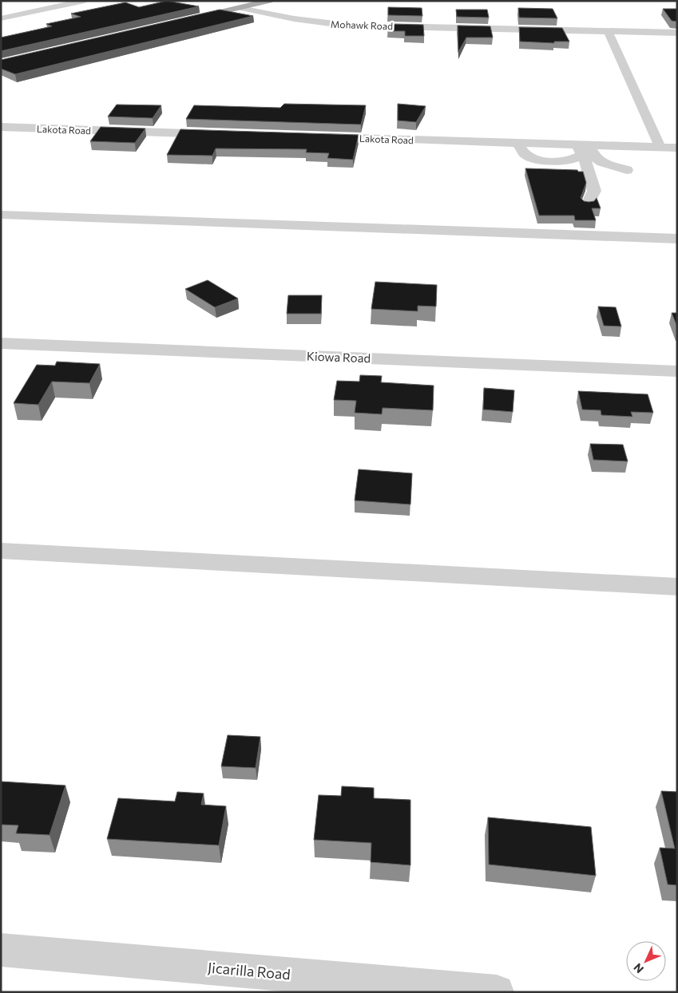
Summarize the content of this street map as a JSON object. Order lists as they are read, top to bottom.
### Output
{
  "streets": {
    "street": [
      "Mohawk Road",
      "Lakota Road",
      "Kiowa Road",
      "Jicarilla Road"
    ]
  },
  "north": "bottom left"
}
